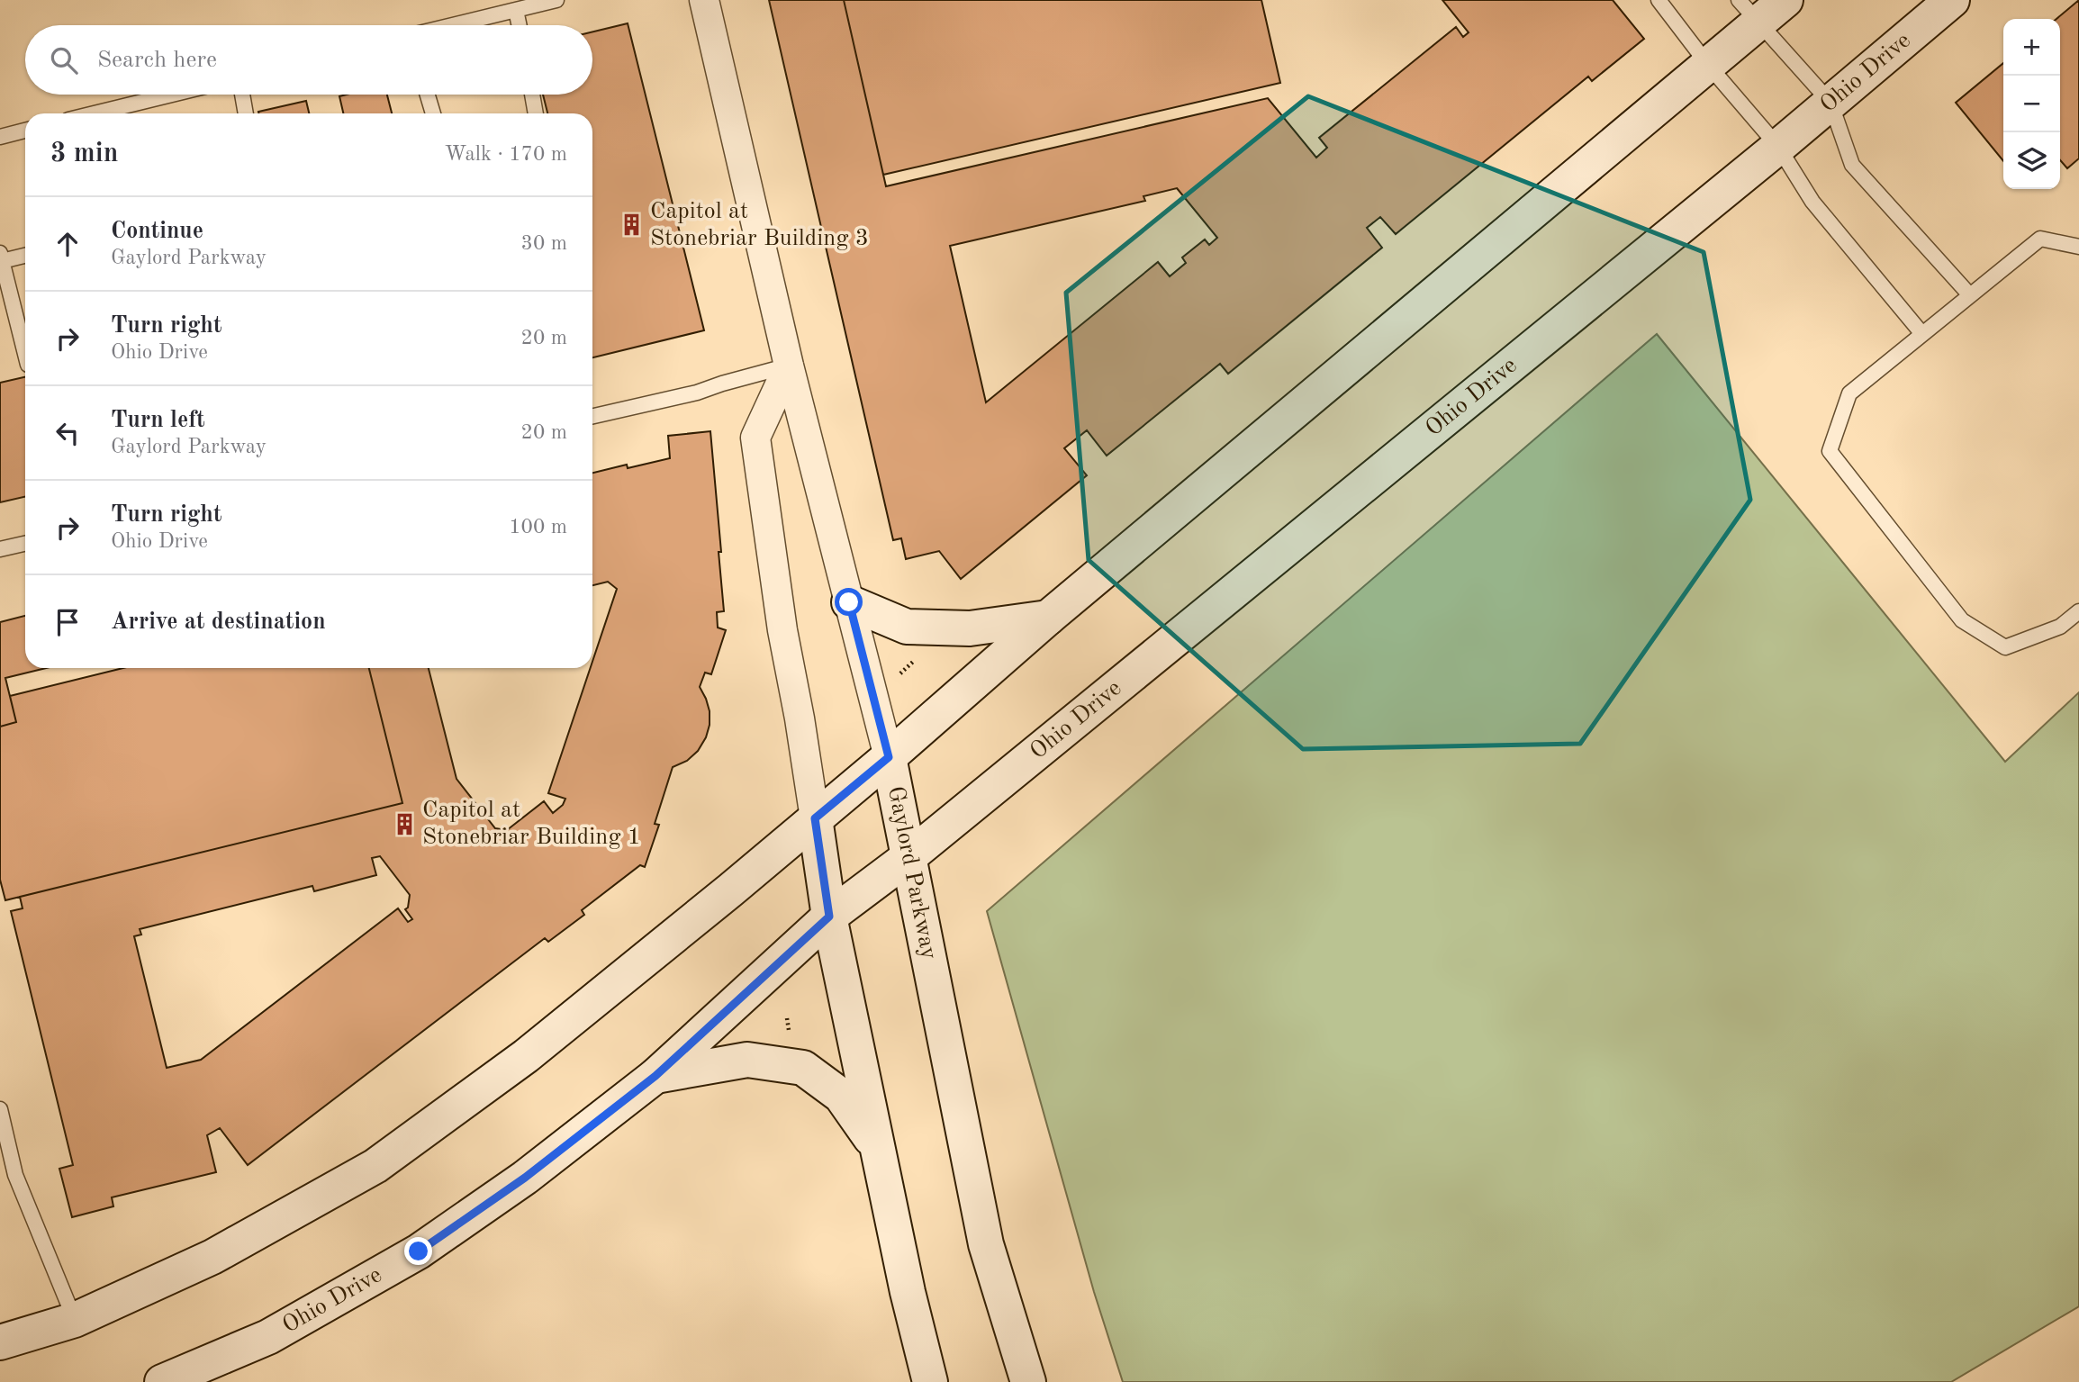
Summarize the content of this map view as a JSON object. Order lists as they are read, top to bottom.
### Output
{
  "streets": {
    "main road": ["Ohio Drive", "Gaylord Parkway"]
  },
  "crossings": [
    ["Ohio Drive", "Gaylord Parkway"]
  ],
  "places": {
    "building": ["Capitol at Stonebriar Building 3", "Capitol at Stonebriar Building 1"]
  },
  "page": {
    "map_buttons": ["+", "−"],
    "search": "Search here",
    "heading": ["3 min", "Walk · 170 m"],
    "list": [
      ["Continue", "Gaylord Parkway", "30 m"],
      ["Turn right", "Ohio Drive", "20 m"],
      ["Turn left", "Gaylord Parkway", "20 m"],
      ["Turn right", "Ohio Drive", "100 m"],
      "Arrive at destination"
    ]
  }
}
